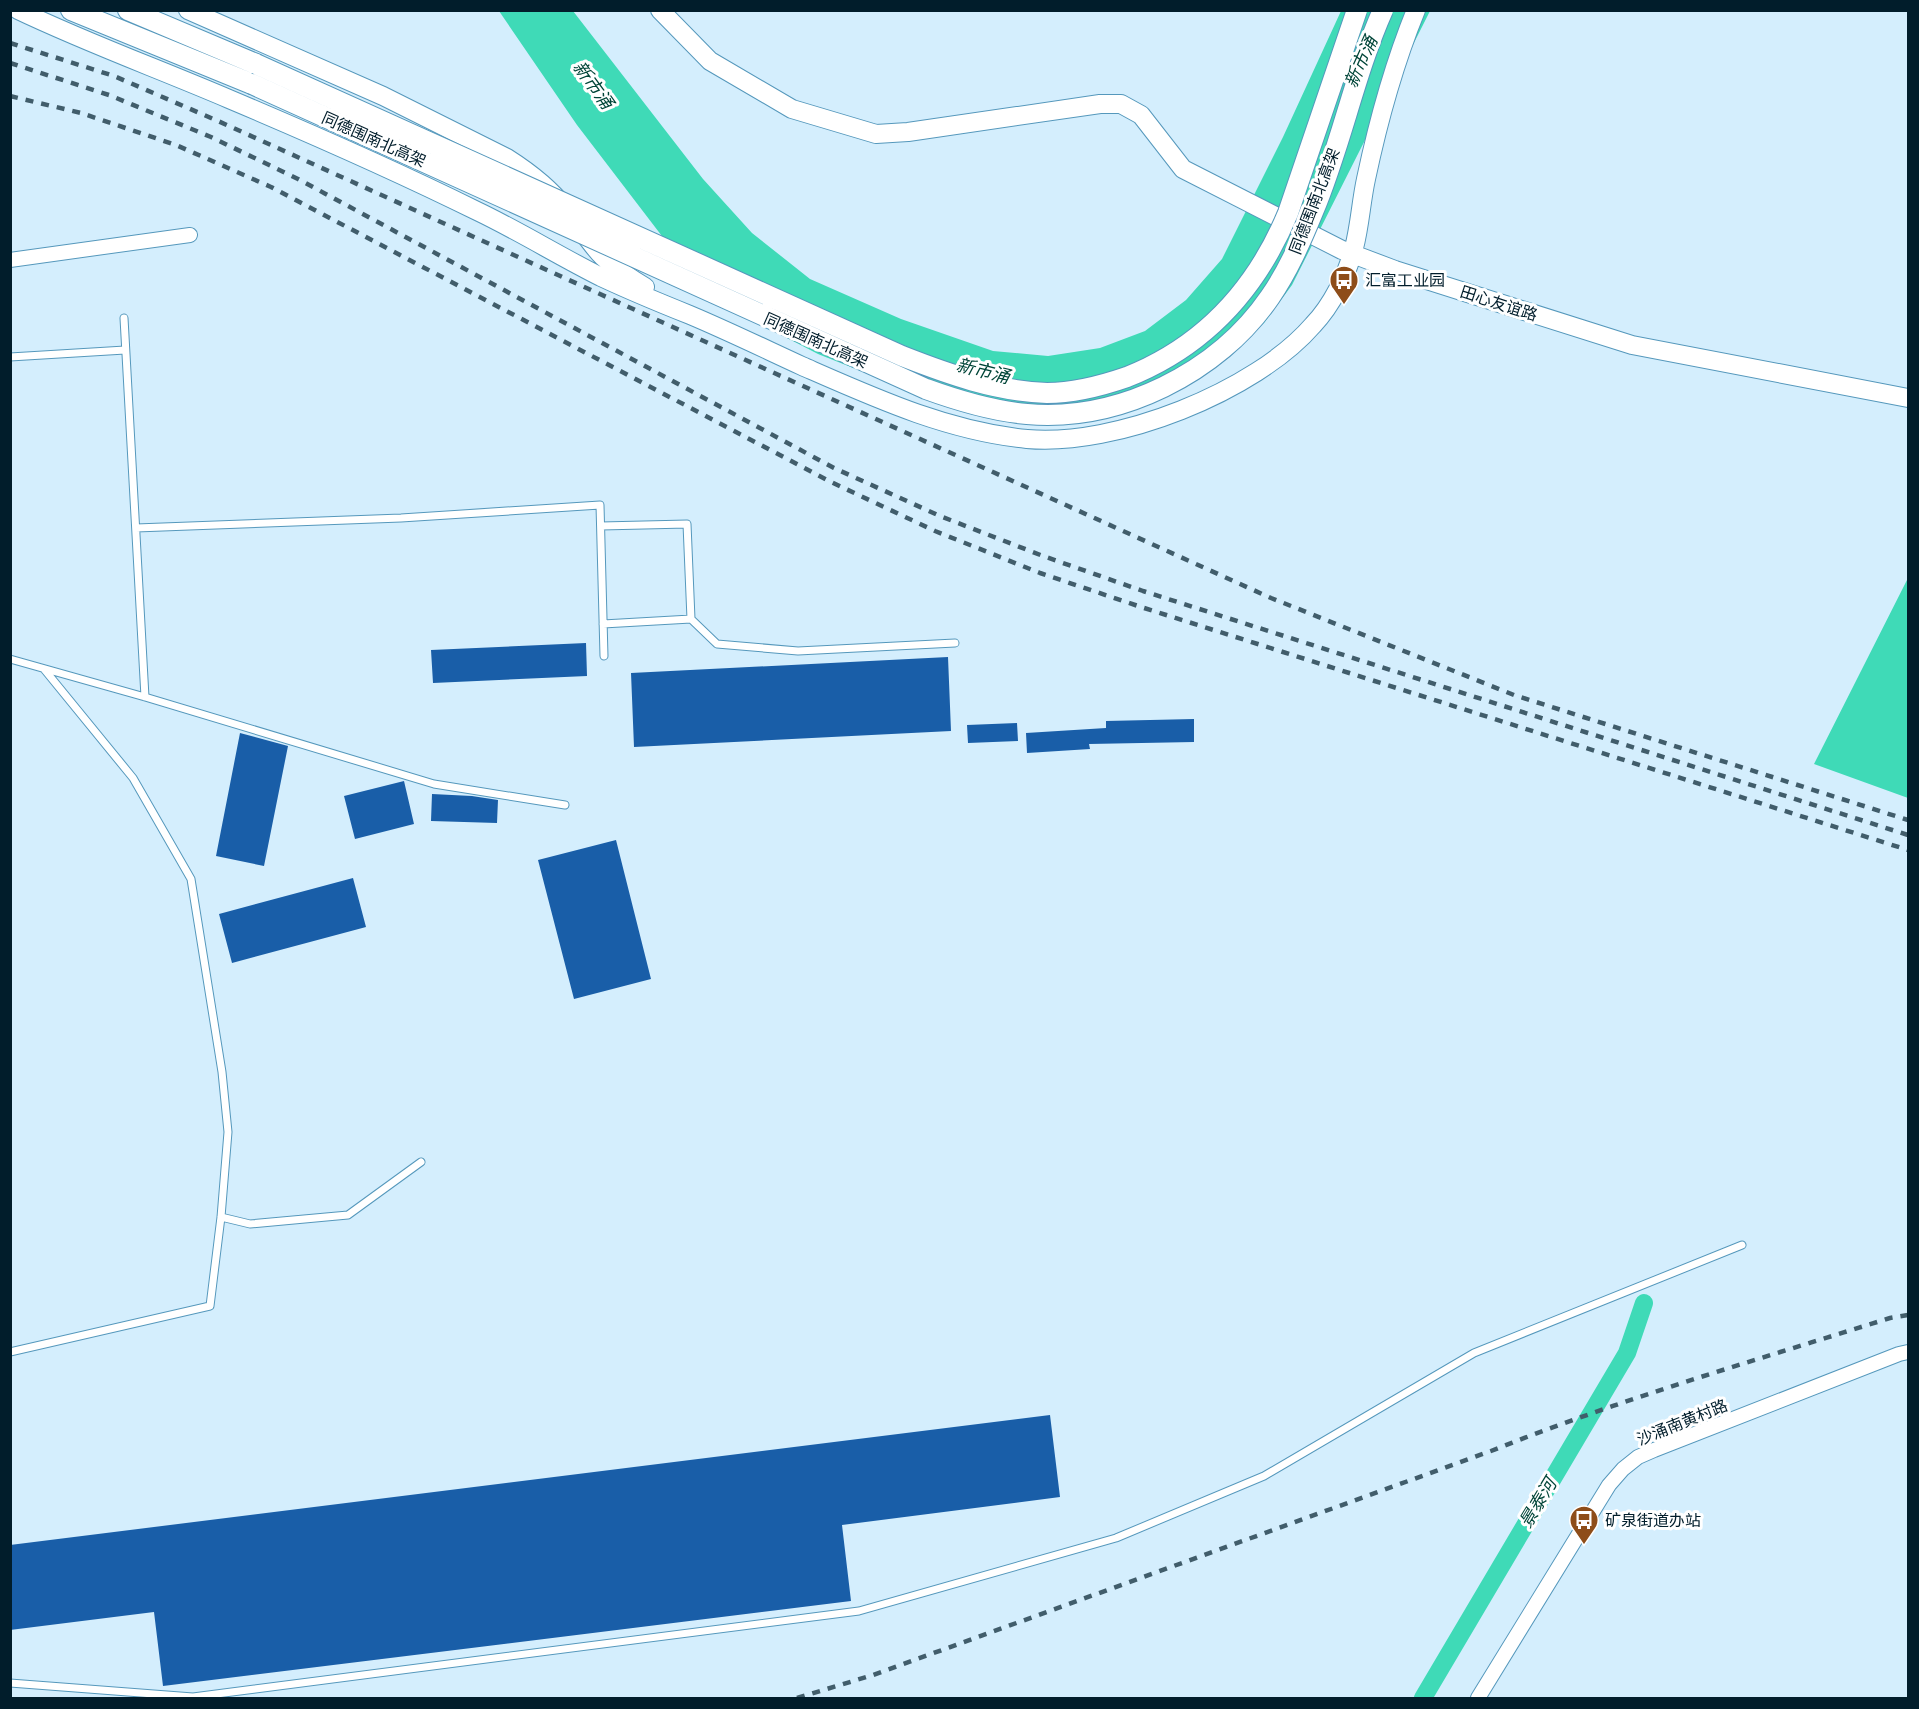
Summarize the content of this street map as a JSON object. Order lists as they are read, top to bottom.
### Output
{
  "streets": {
    "main road": ["同德围南北高架"],
    "street": ["田心友谊路", "沙涌南黄村路"]
  },
  "water": ["新市涌", "景泰河"],
  "places": {
    "bus stop": ["汇富工业园", "矿泉街道办站"]
  }
}
